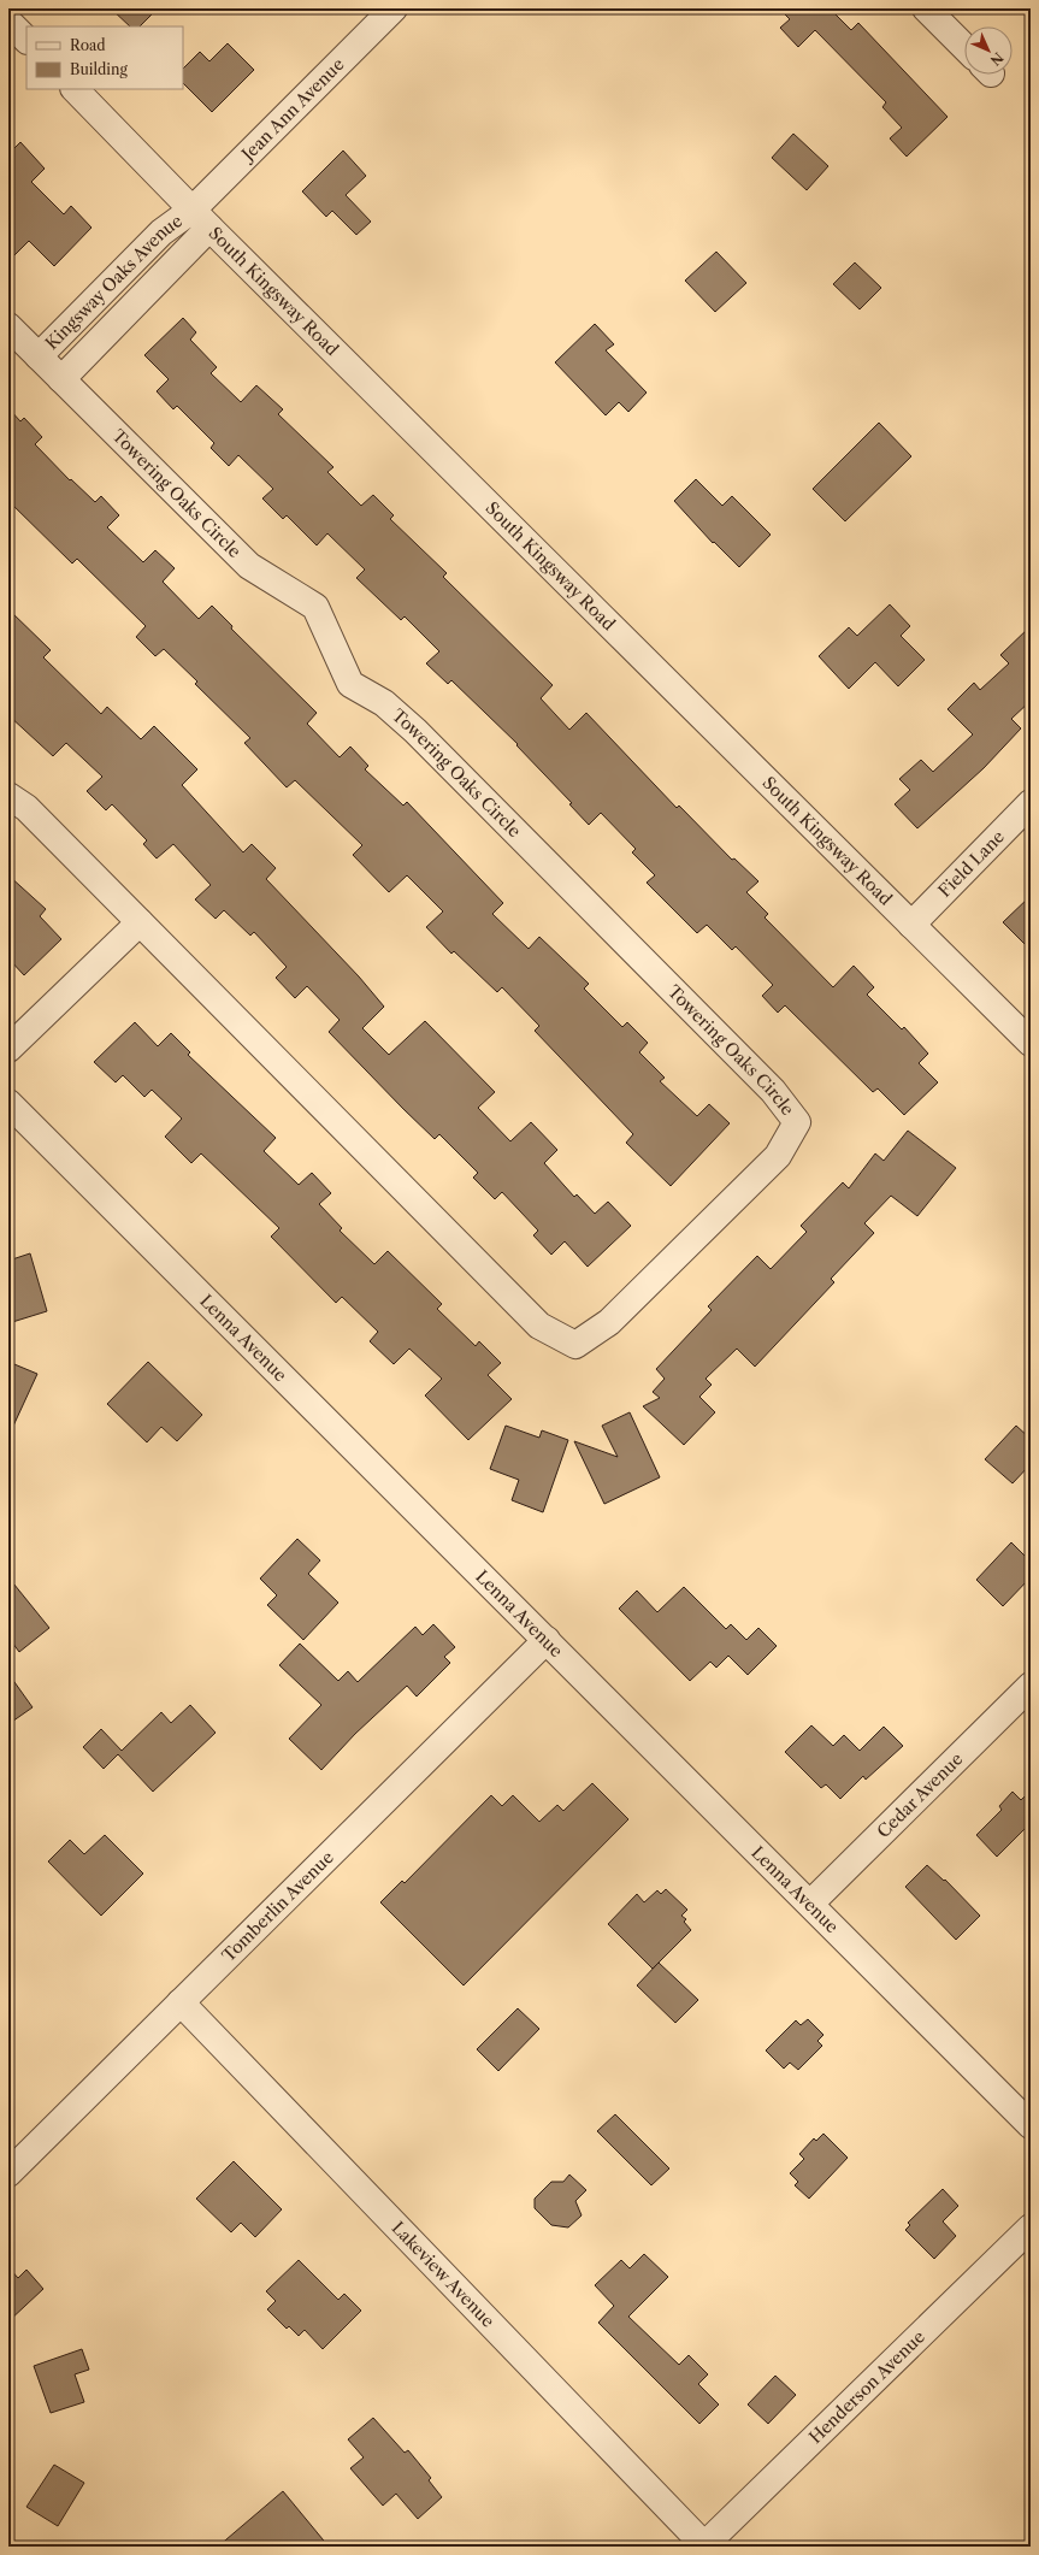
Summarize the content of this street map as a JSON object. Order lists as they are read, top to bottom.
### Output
{
  "streets": {
    "street": [
      "Jean Ann Avenue",
      "Kingsway Oaks Avenue",
      "South Kingsway Road",
      "Towering Oaks Circle",
      "Field Lane",
      "Lenna Avenue",
      "Cedar Avenue",
      "Tomberlin Avenue",
      "Lakeview Avenue",
      "Henderson Avenue"
    ]
  },
  "crossings": [
    ["Jean Ann Avenue", "Kingsway Oaks Avenue"],
    ["Jean Ann Avenue", "South Kingsway Road"],
    ["Kingsway Oaks Avenue", "South Kingsway Road"],
    ["Kingsway Oaks Avenue", "Towering Oaks Circle"],
    ["South Kingsway Road", "Field Lane"],
    ["Lenna Avenue", "Cedar Avenue"],
    ["Lenna Avenue", "Tomberlin Avenue"],
    ["Tomberlin Avenue", "Lakeview Avenue"],
    ["Lakeview Avenue", "Henderson Avenue"]
  ],
  "legend": ["Road", "Building"],
  "north": "bottom right"
}
